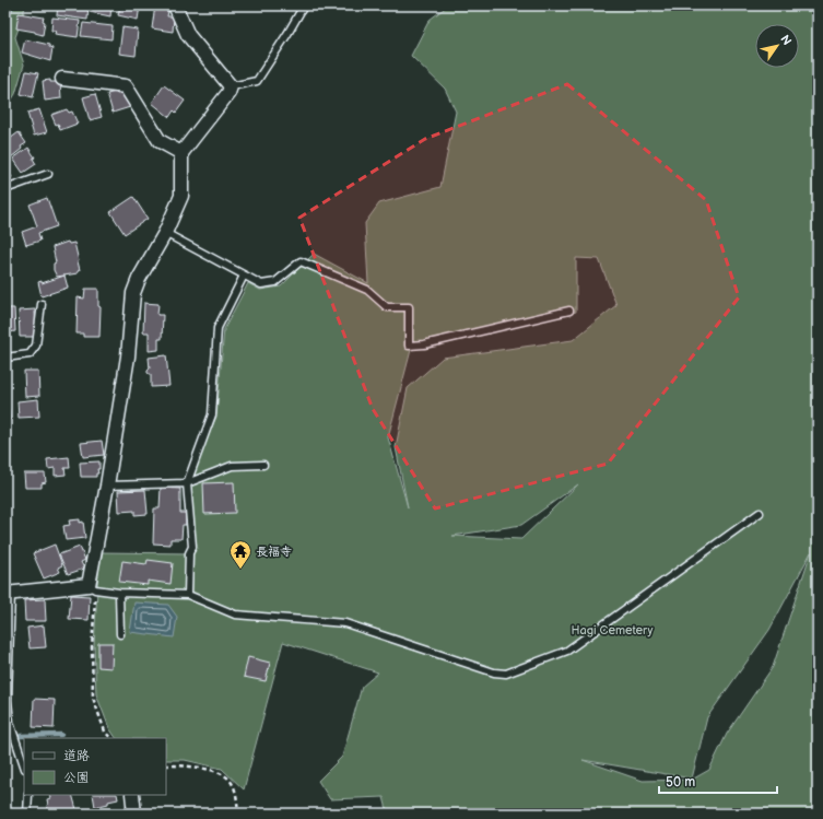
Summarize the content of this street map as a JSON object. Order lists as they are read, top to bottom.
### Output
{
  "parks": ["Hagi Cemetery"],
  "places": {
    "temple": ["長福寺"]
  },
  "legend": ["道路", "公園"],
  "scale_bar": "50 m",
  "north": "top right"
}
